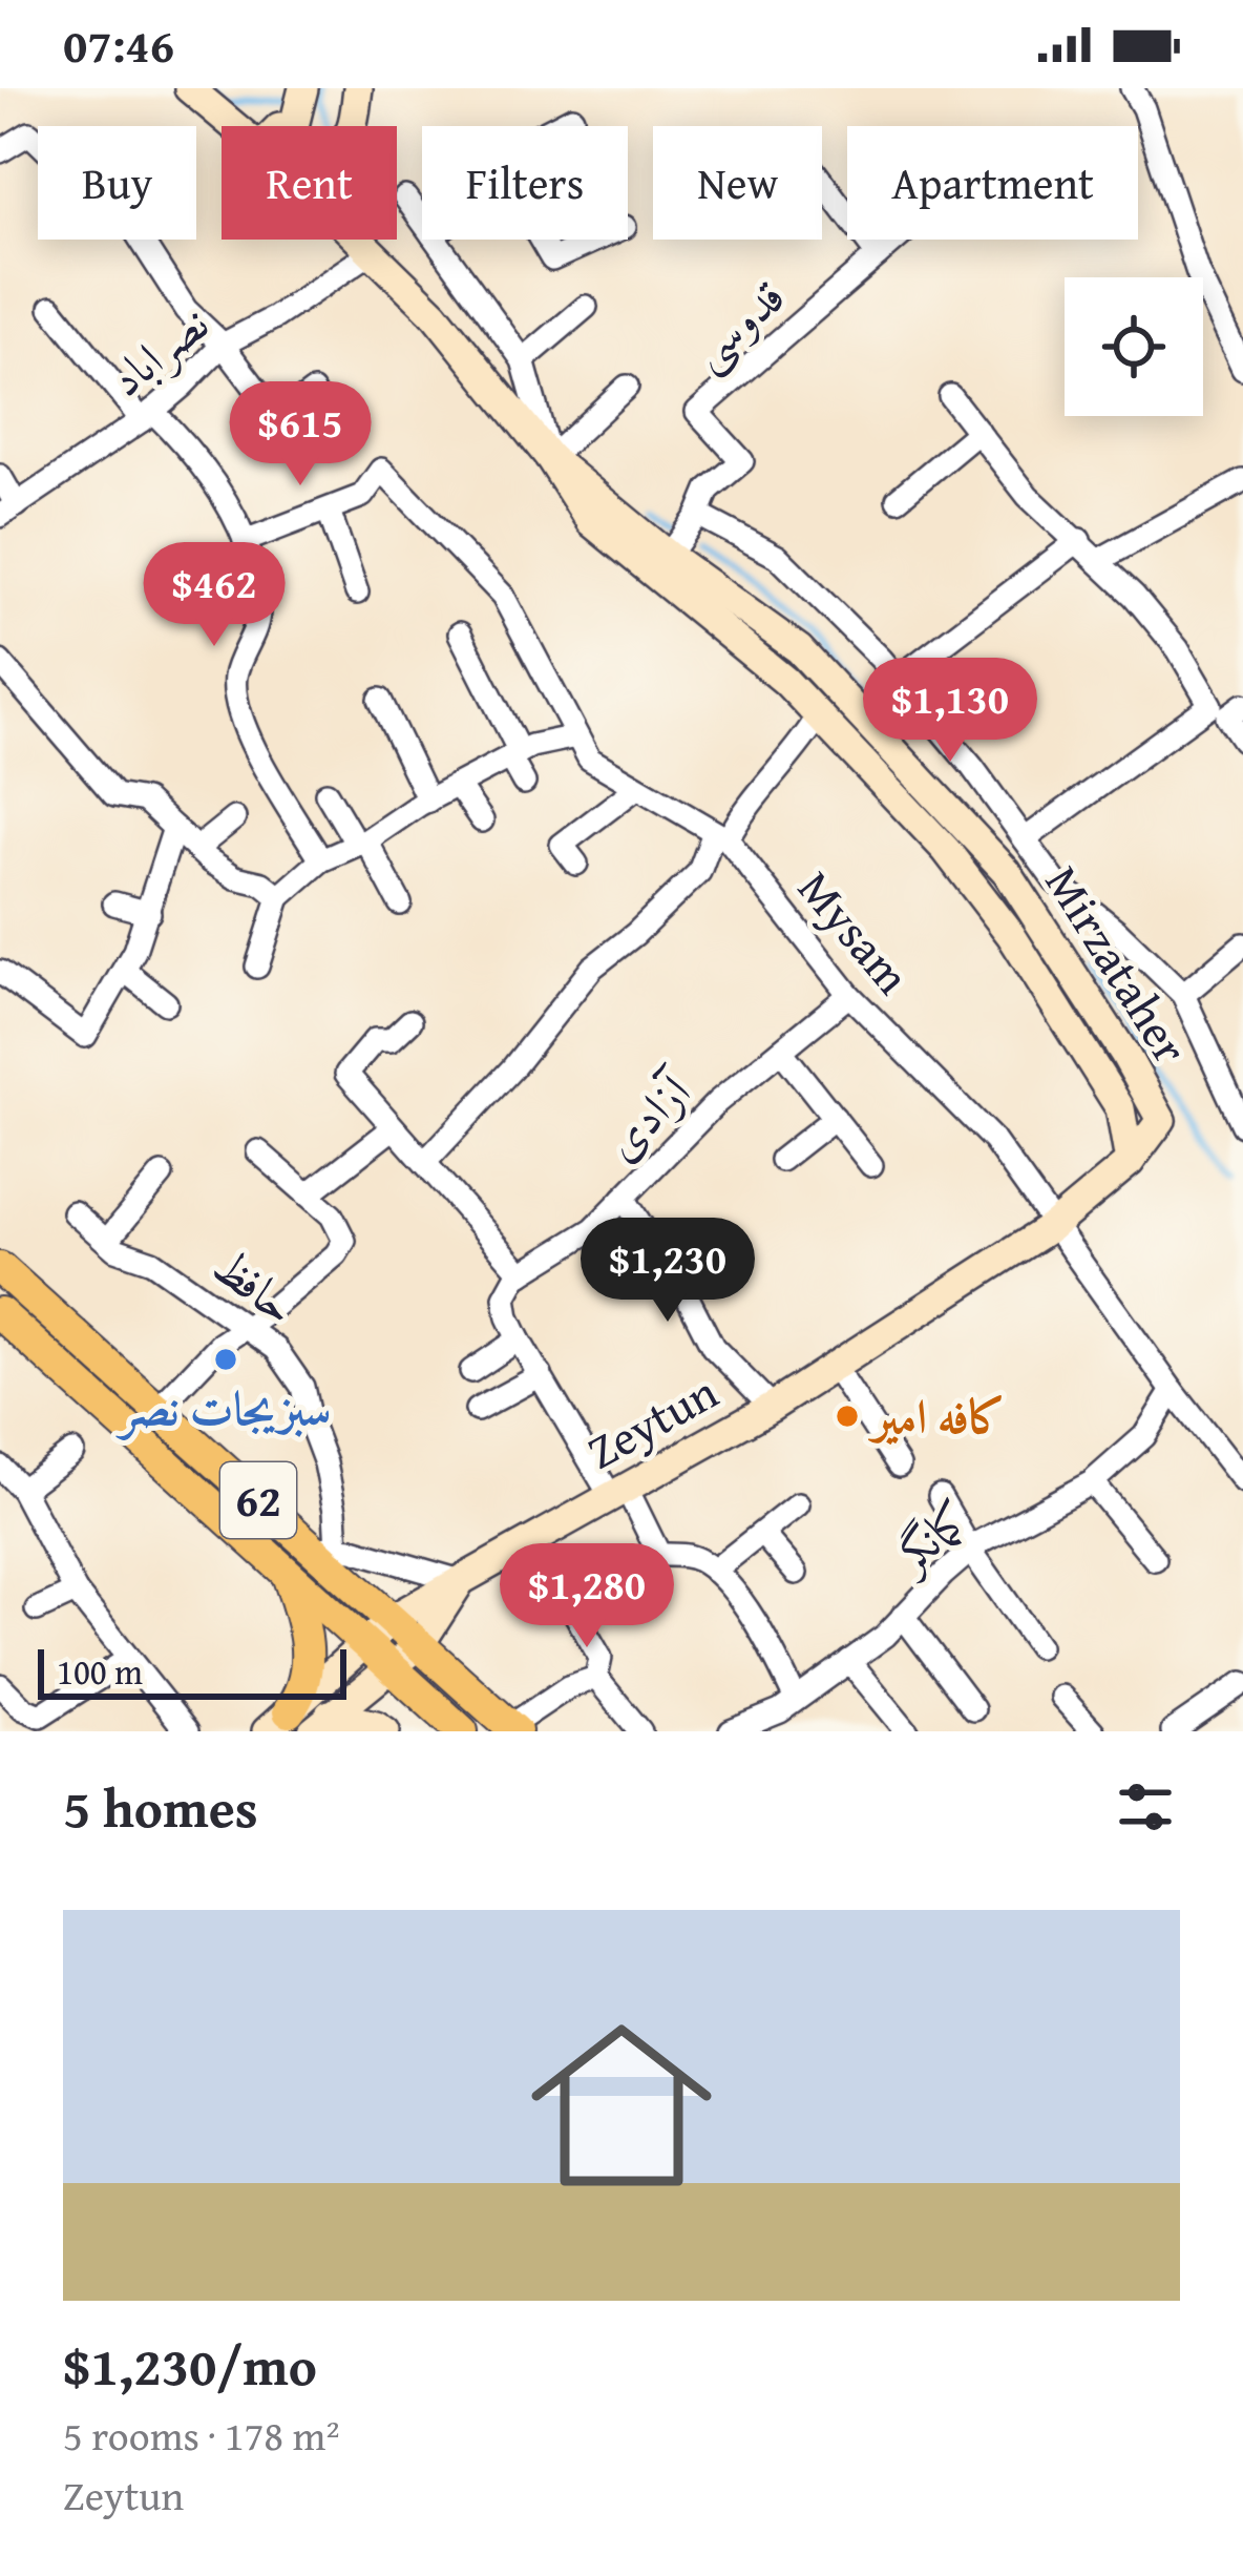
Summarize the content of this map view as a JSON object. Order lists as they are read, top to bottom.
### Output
{
  "streets": {
    "main road": ["Mirzataher", "Zeytun", "62"],
    "street": [
      "قدوسی",
      "نصراباد",
      "Mysam",
      "آزادی",
      "حافظ",
      "کمانگر"
    ]
  },
  "crossings": [
    ["قدوسی", "Mirzataher"],
    ["نصراباد", "Mirzataher"],
    ["Mysam", "آزادی"],
    ["Mysam", "Zeytun"],
    ["Mysam", "کمانگر"],
    ["Mirzataher", "Zeytun"],
    ["حافظ", "62"],
    ["Zeytun", "62"]
  ],
  "places": ["سبزیجات نصر", "کافه امیر"],
  "scale_bar": "100 m",
  "page": {
    "status": "07:46",
    "chip": [
      "Buy",
      "Rent",
      "Filters",
      "New",
      "Apartment"
    ],
    "price": [
      "$615",
      "$462",
      "$1,130",
      "$1,230",
      "$1,280"
    ],
    "scale": "100 m",
    "heading": "5 homes",
    "list": [
      {
        "name": "$1,230/mo",
        "note": "5 rooms · 178 m² · Zeytun"
      }
    ]
  }
}
